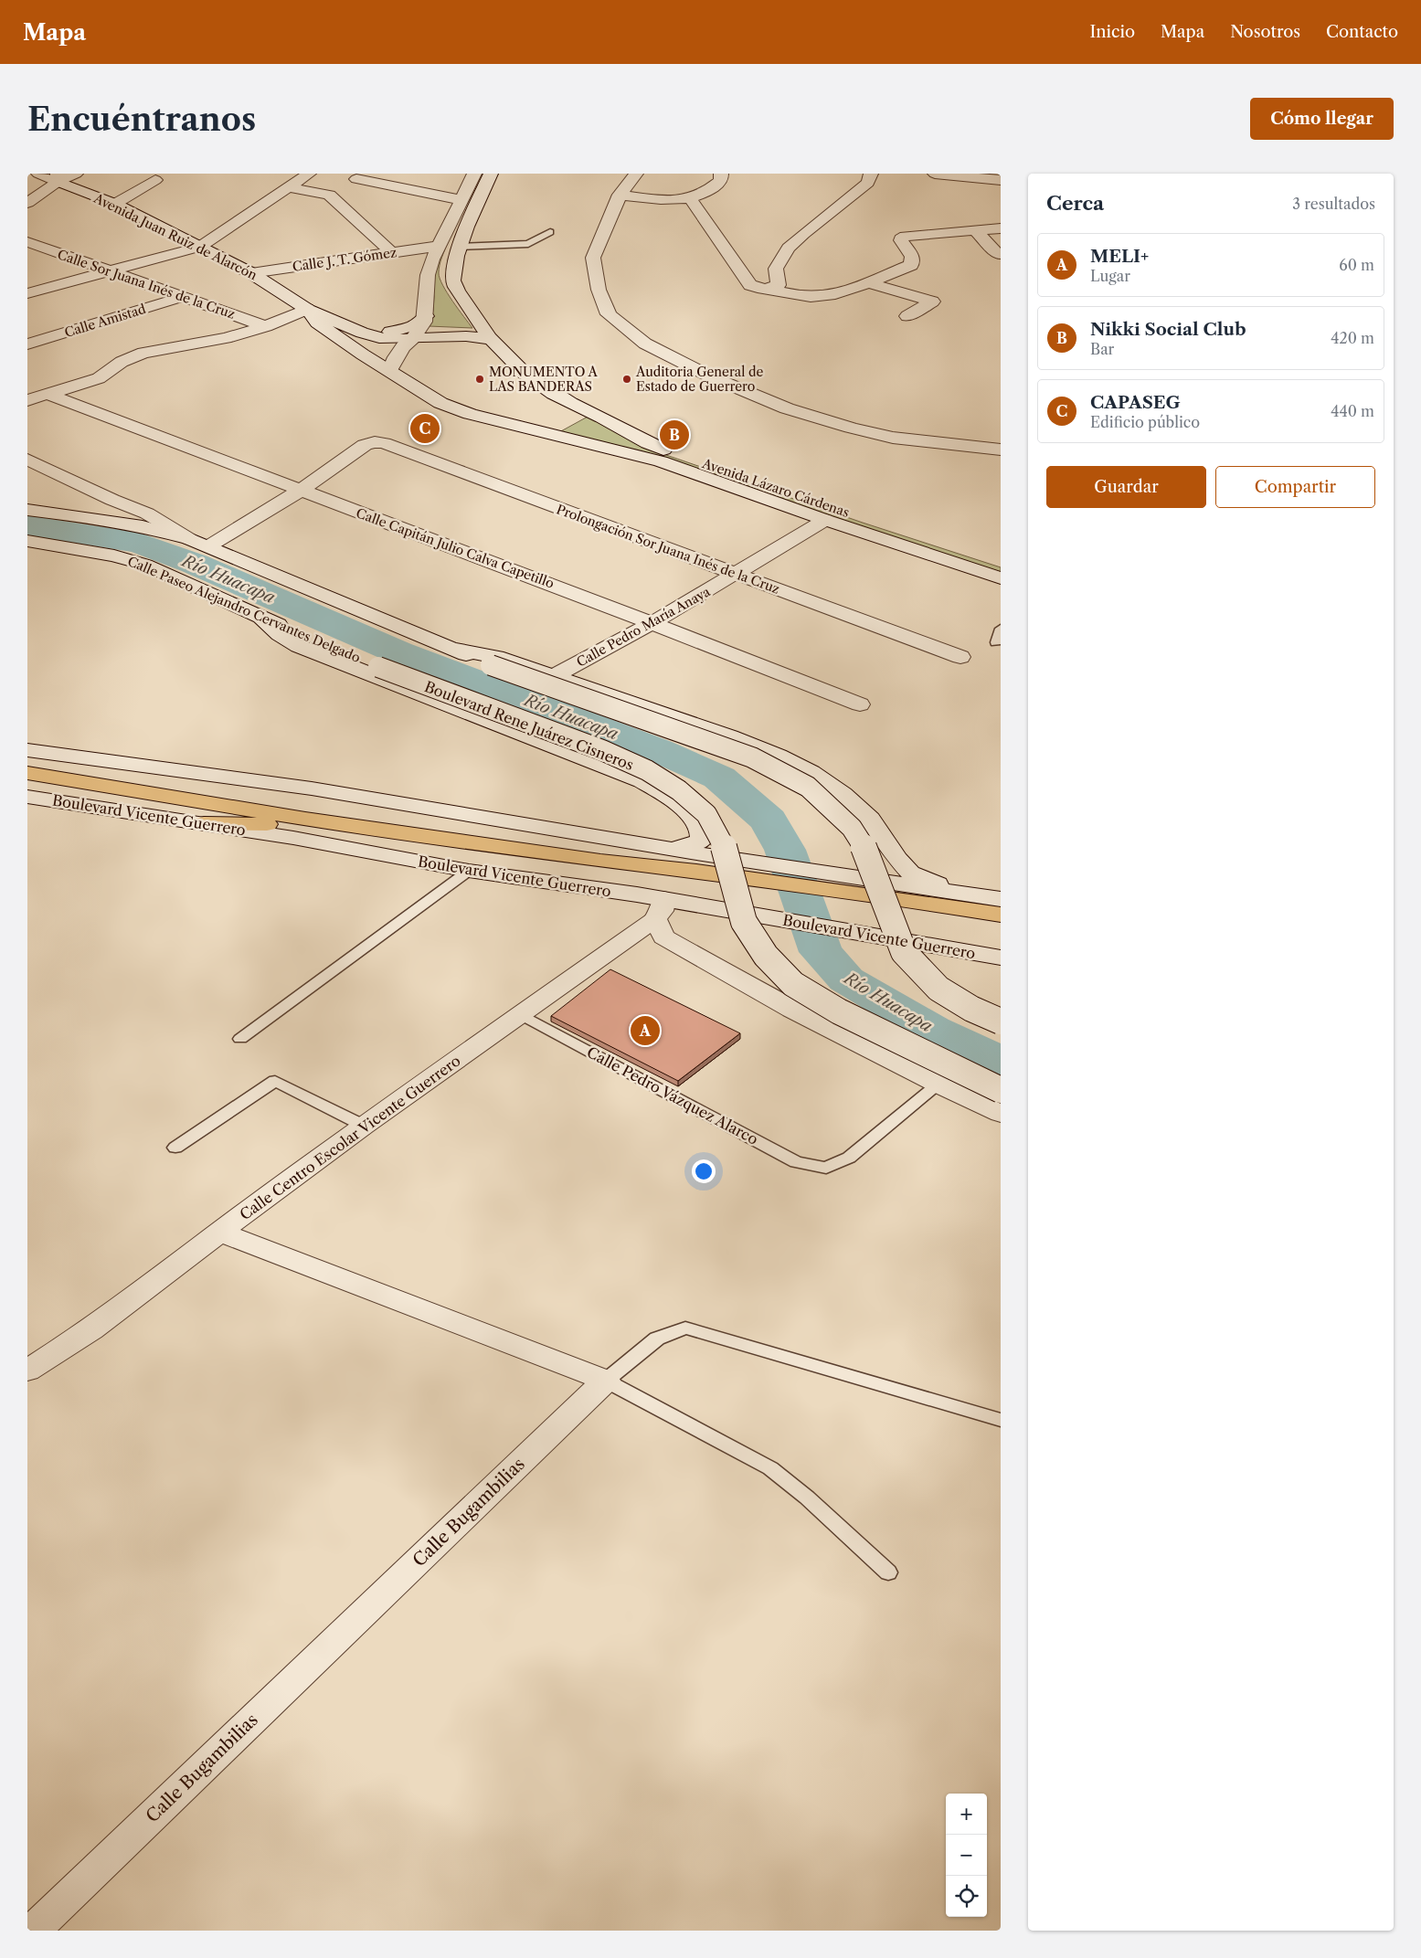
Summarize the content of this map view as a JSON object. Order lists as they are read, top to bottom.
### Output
{
  "streets": {
    "highway": ["Boulevard Vicente Guerrero"],
    "street": [
      "Avenida Juan Ruiz de Alarcón",
      "Calle J. T. Gómez",
      "Calle Sor Juana Inés de la Cruz",
      "Calle Amistad",
      "Avenida Lázaro Cárdenas",
      "Calle Capitán Julio Calva Capetillo",
      "Prolongación Sor Juana Inés de la Cruz",
      "Calle Paseo Alejandro Cervantes Delgado",
      "Calle Pedro María Anaya",
      "Boulevard Rene Juárez Cisneros",
      "Calle Centro Escolar Vicente Guerrero",
      "Calle Bugambilias"
    ],
    "lane": ["Calle Pedro Vázquez Alarco"]
  },
  "crossings": [
    ["Avenida Juan Ruiz de Alarcón", "Calle J. T. Gómez"],
    ["Avenida Juan Ruiz de Alarcón", "Avenida Lázaro Cárdenas"],
    ["Calle Sor Juana Inés de la Cruz", "Calle Amistad"],
    ["Avenida Lázaro Cárdenas", "Calle Pedro María Anaya"],
    ["Calle Capitán Julio Calva Capetillo", "Prolongación Sor Juana Inés de la Cruz"],
    ["Calle Capitán Julio Calva Capetillo", "Calle Pedro María Anaya"],
    ["Prolongación Sor Juana Inés de la Cruz", "Calle Pedro María Anaya"],
    ["Calle Paseo Alejandro Cervantes Delgado", "Boulevard Rene Juárez Cisneros"],
    ["Boulevard Vicente Guerrero", "Calle Centro Escolar Vicente Guerrero"],
    ["Calle Pedro Vázquez Alarco", "Calle Centro Escolar Vicente Guerrero"]
  ],
  "water": ["Río Huacapa"],
  "places": ["MONUMENTO A LAS BANDERAS", "Auditoria General de Estado de Guerrero"],
  "page": {
    "header": "Mapa",
    "nav": [
      "Inicio",
      "Mapa",
      "Nosotros",
      "Contacto"
    ],
    "buttons": [
      "Cómo llegar",
      ["Guardar", "Compartir"]
    ],
    "title": "Encuéntranos",
    "heading": ["Cerca", "3 resultados"],
    "list": [
      {
        "mark": "A",
        "name": "MELI+",
        "note": "Lugar",
        "value": "60 m"
      },
      {
        "mark": "B",
        "name": "Nikki Social Club",
        "note": "Bar",
        "value": "420 m"
      },
      {
        "mark": "C",
        "name": "CAPASEG",
        "note": "Edificio público",
        "value": "440 m"
      }
    ],
    "pins": ["C", "B", "A"],
    "map_buttons": ["+", "−"]
  }
}
